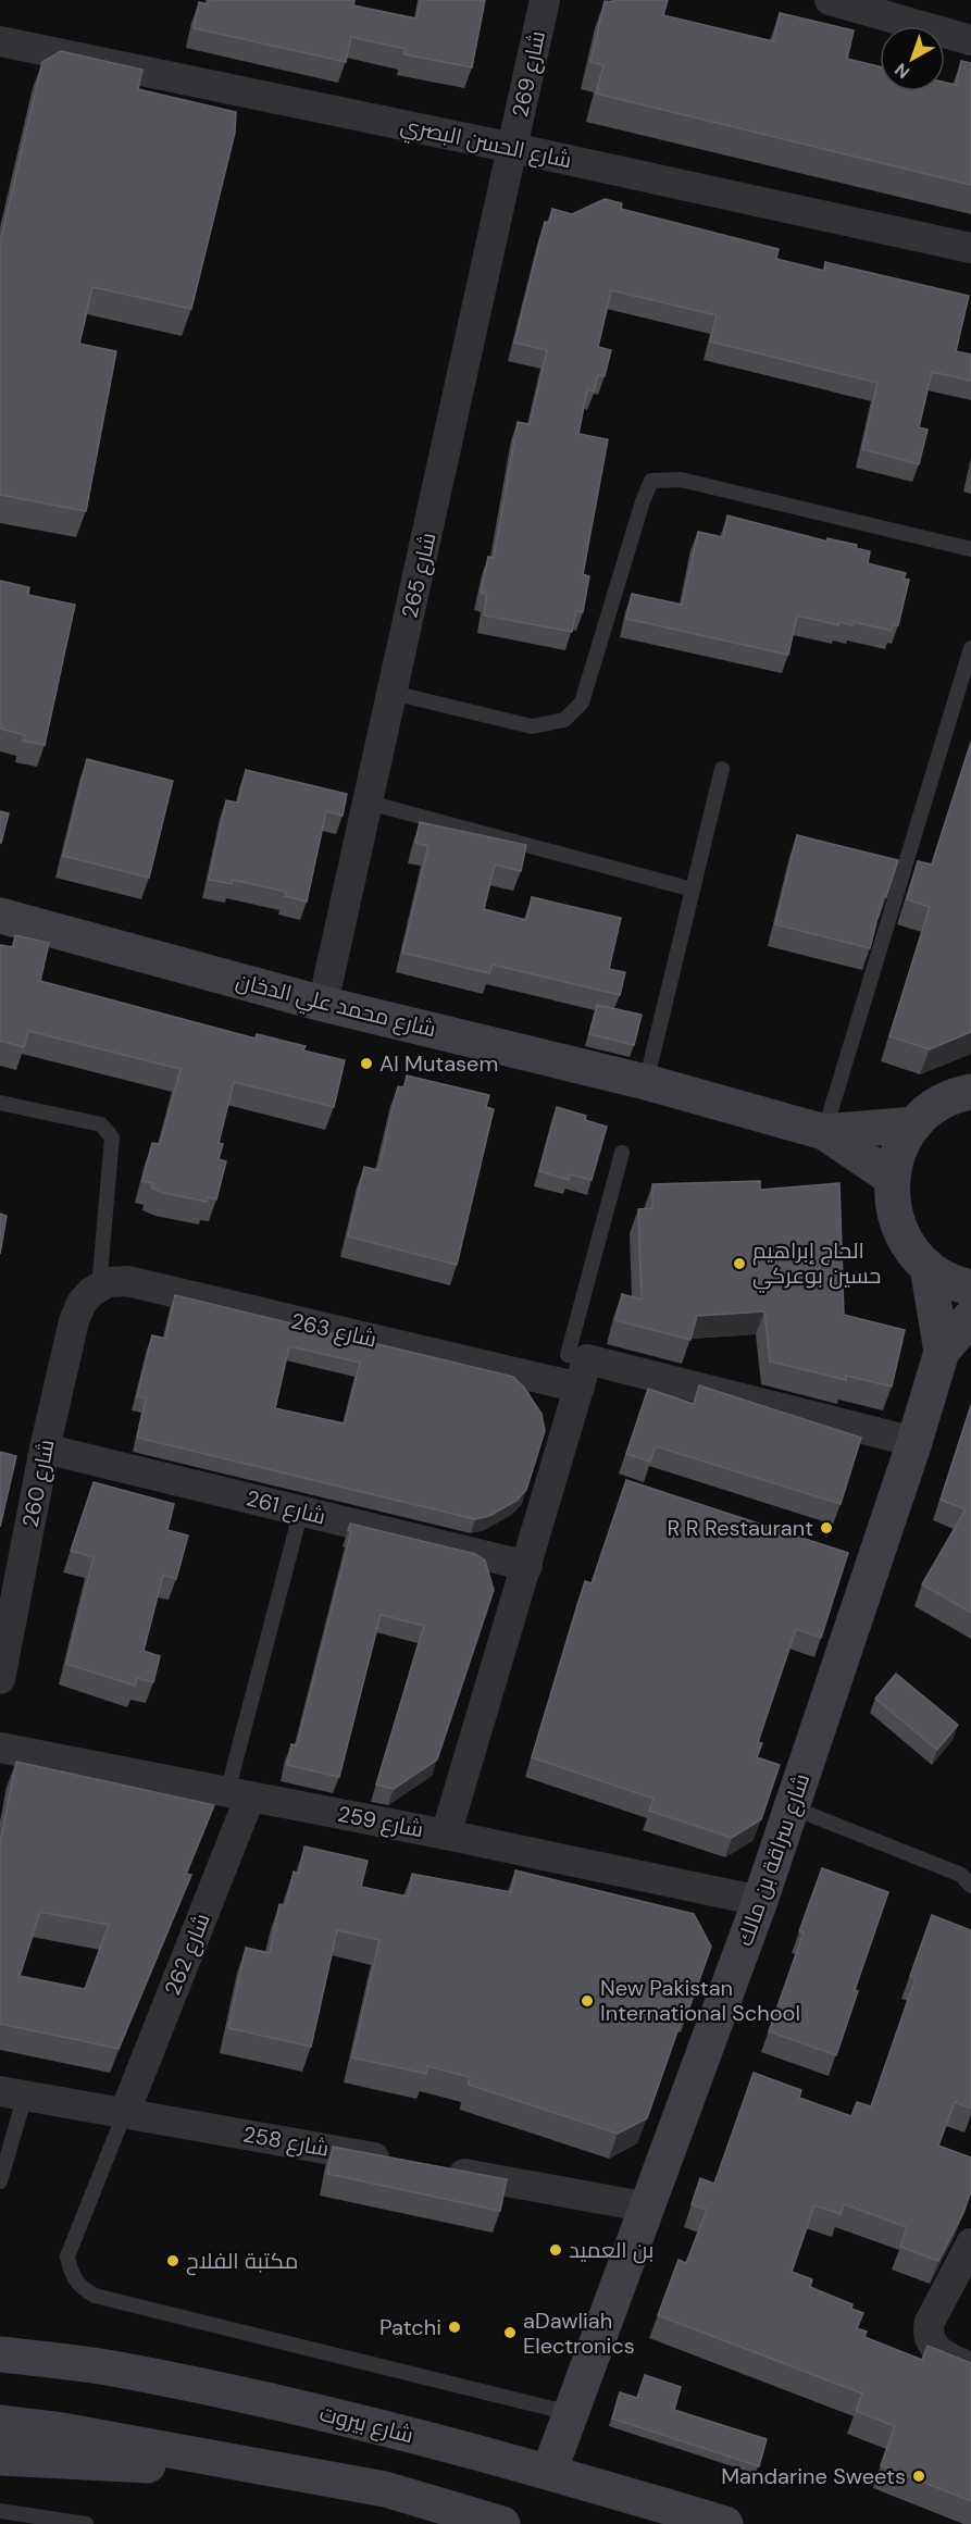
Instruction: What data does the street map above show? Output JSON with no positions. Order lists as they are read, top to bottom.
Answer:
{
  "streets": {
    "street": [
      "شارع 269",
      "شارع الحسن البصري",
      "شارع 265",
      "شارع محمد علي الدخان",
      "شارع 263",
      "شارع 260",
      "شارع 261",
      "شارع 259",
      "شارع سراقة بن مالك",
      "شارع 262",
      "شارع 258",
      "شارع بيروت"
    ]
  },
  "crossings": [
    ["شارع 269", "شارع الحسن البصري"],
    ["شارع 269", "شارع 265"],
    ["شارع الحسن البصري", "شارع 265"],
    ["شارع 265", "شارع محمد علي الدخان"],
    ["شارع 263", "شارع 260"],
    ["شارع 263", "شارع سراقة بن مالك"],
    ["شارع 260", "شارع 261"],
    ["شارع 259", "شارع سراقة بن مالك"],
    ["شارع 259", "شارع 262"],
    ["شارع سراقة بن مالك", "شارع 258"],
    ["شارع سراقة بن مالك", "شارع بيروت"],
    ["شارع 262", "شارع 258"]
  ],
  "places": [
    "Al Mutasem",
    "الحاج إبراهيم حسين بوعركي",
    "R R Restaurant",
    "New Pakistan International School",
    "بن العميد",
    "مكتبة الفلاح",
    "Patchi",
    "aDawliah Electronics",
    "Mandarine Sweets"
  ],
  "north": "bottom left"
}
